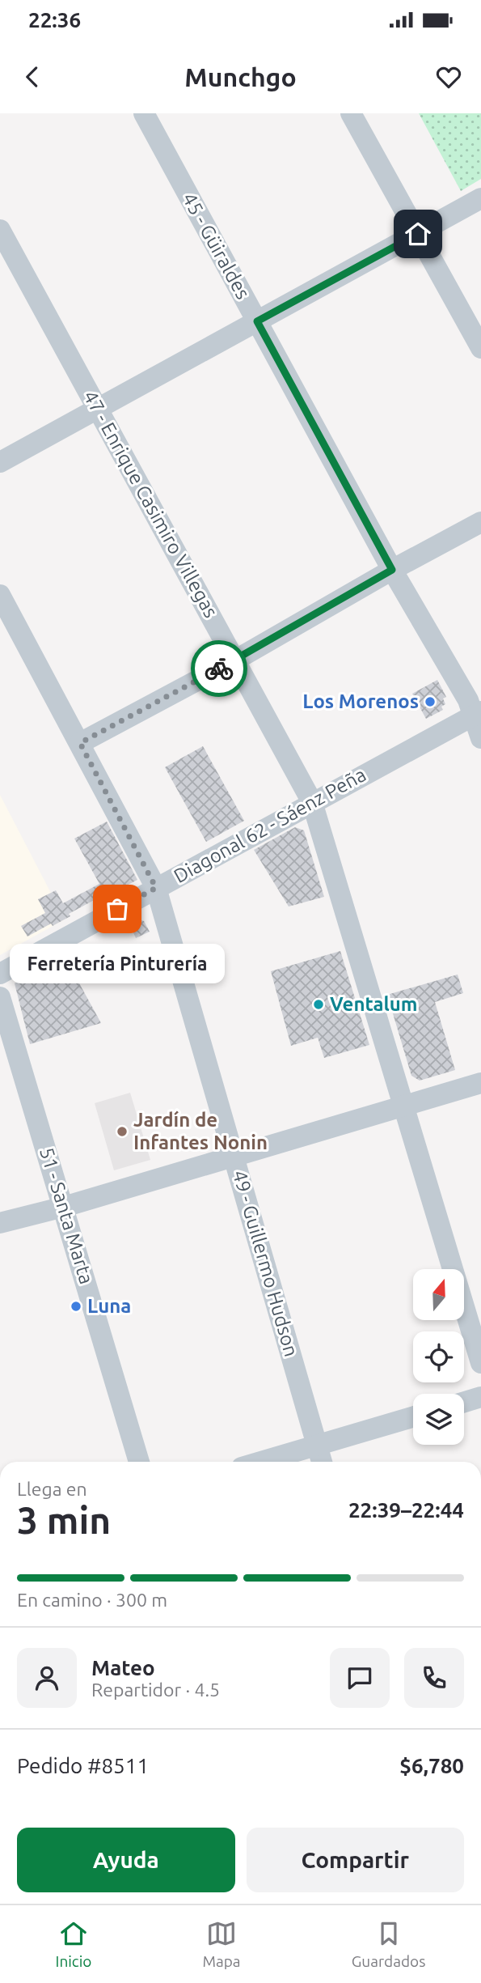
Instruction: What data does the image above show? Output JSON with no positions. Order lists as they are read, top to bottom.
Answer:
{
  "streets": {
    "street": [
      "45 - Güiraldes",
      "47 - Enrique Casimiro Villegas",
      "Diagonal 62 - Sáenz Peña",
      "51 - Santa Marta",
      "49 - Guillermo Hudson"
    ]
  },
  "crossings": [
    ["45 - Güiraldes", "Diagonal 62 - Sáenz Peña"],
    ["47 - Enrique Casimiro Villegas", "Diagonal 62 - Sáenz Peña"],
    ["Diagonal 62 - Sáenz Peña", "49 - Guillermo Hudson"]
  ],
  "places": [
    "Los Morenos",
    "Ferretería Pinturería",
    "Ventalum",
    "Jardín de Infantes Nonin",
    "Luna"
  ],
  "north": "top",
  "page": {
    "status": "22:36",
    "header": "Munchgo",
    "bubble": "Ferretería Pinturería",
    "heading": ["3 min", "Llega en", "22:39–22:44"],
    "panel": [
      "Mateo",
      "Repartidor · 4.5",
      "Pedido #8511",
      "$6,780"
    ],
    "bar": "En camino · 300 m",
    "buttons": ["Ayuda", "Compartir"],
    "tabs": ["Inicio", "Mapa", "Guardados"]
  }
}
